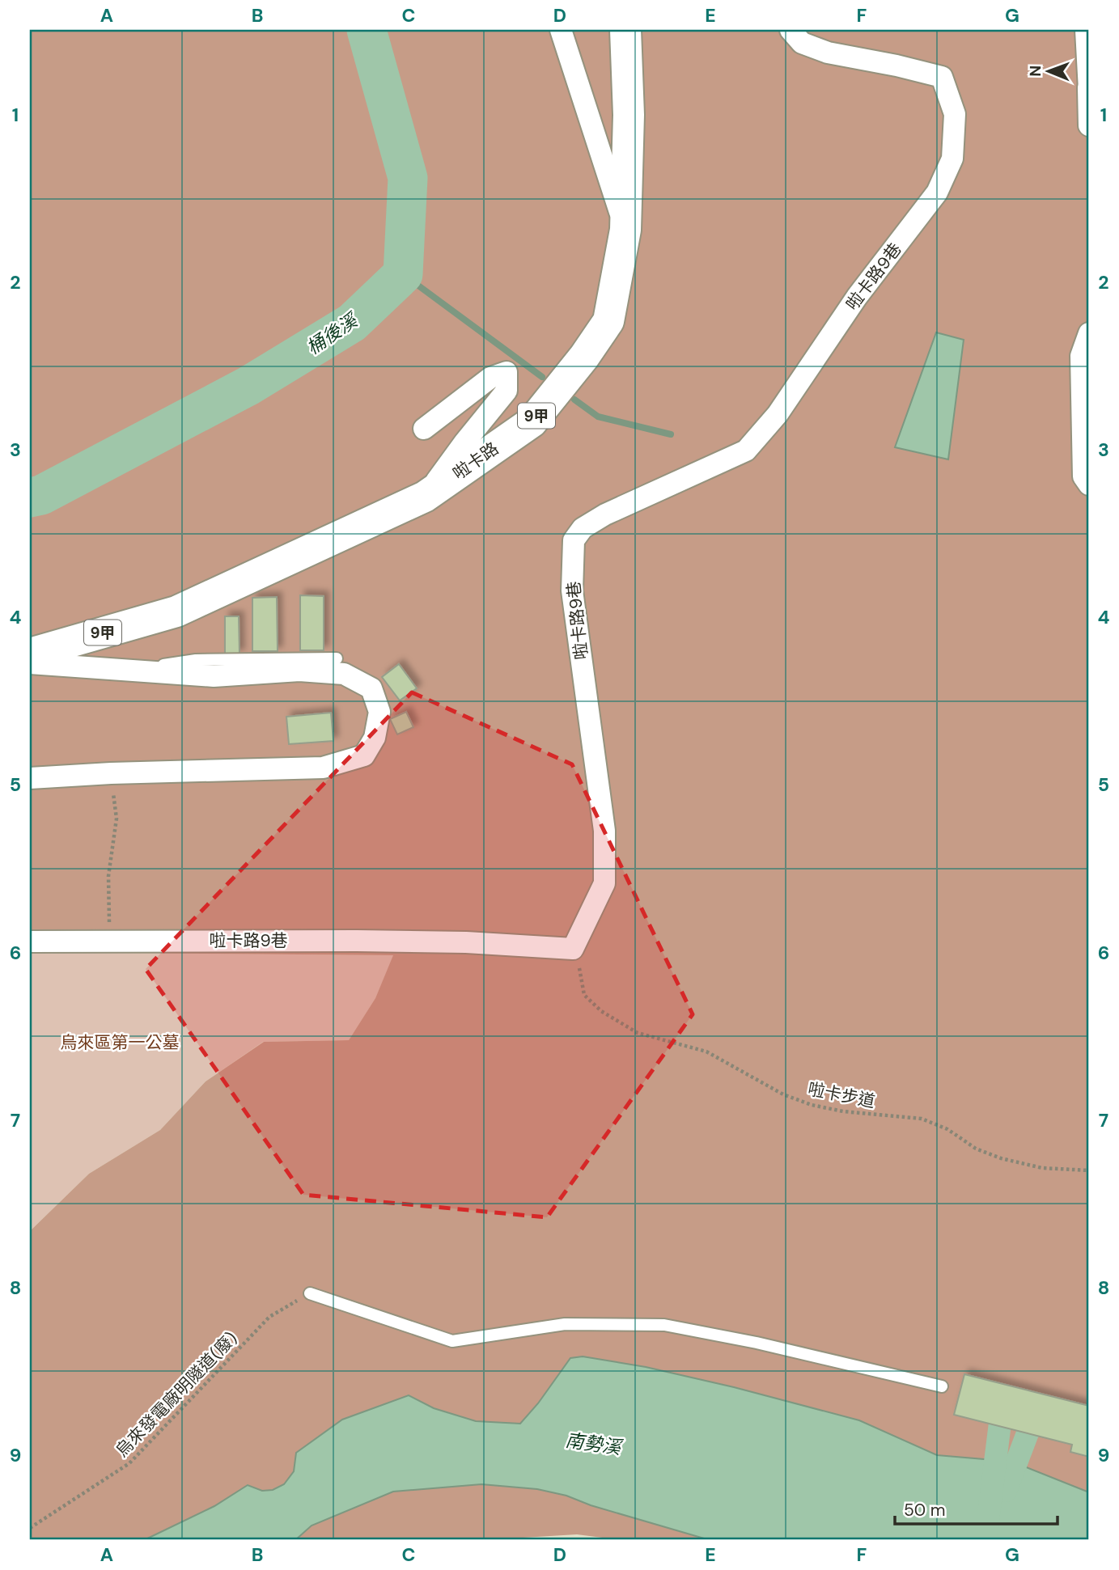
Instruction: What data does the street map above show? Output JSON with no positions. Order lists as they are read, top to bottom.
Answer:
{
  "streets": {
    "main road": ["9甲", "啦卡路"],
    "street": ["啦卡路9巷"],
    "path": ["啦卡步道", "烏來發電廠明隧道(廢)"]
  },
  "crossings": [
    ["啦卡路9巷", "啦卡步道"]
  ],
  "water": ["桶後溪", "南勢溪"],
  "parks": ["烏來區第一公墓"],
  "scale_bar": "50 m",
  "north": "left",
  "grid": {
    "columns": [
      "A",
      "B",
      "C",
      "D",
      "E",
      "F",
      "G"
    ],
    "rows": [
      "1",
      "2",
      "3",
      "4",
      "5",
      "6",
      "7",
      "8",
      "9"
    ]
  }
}
